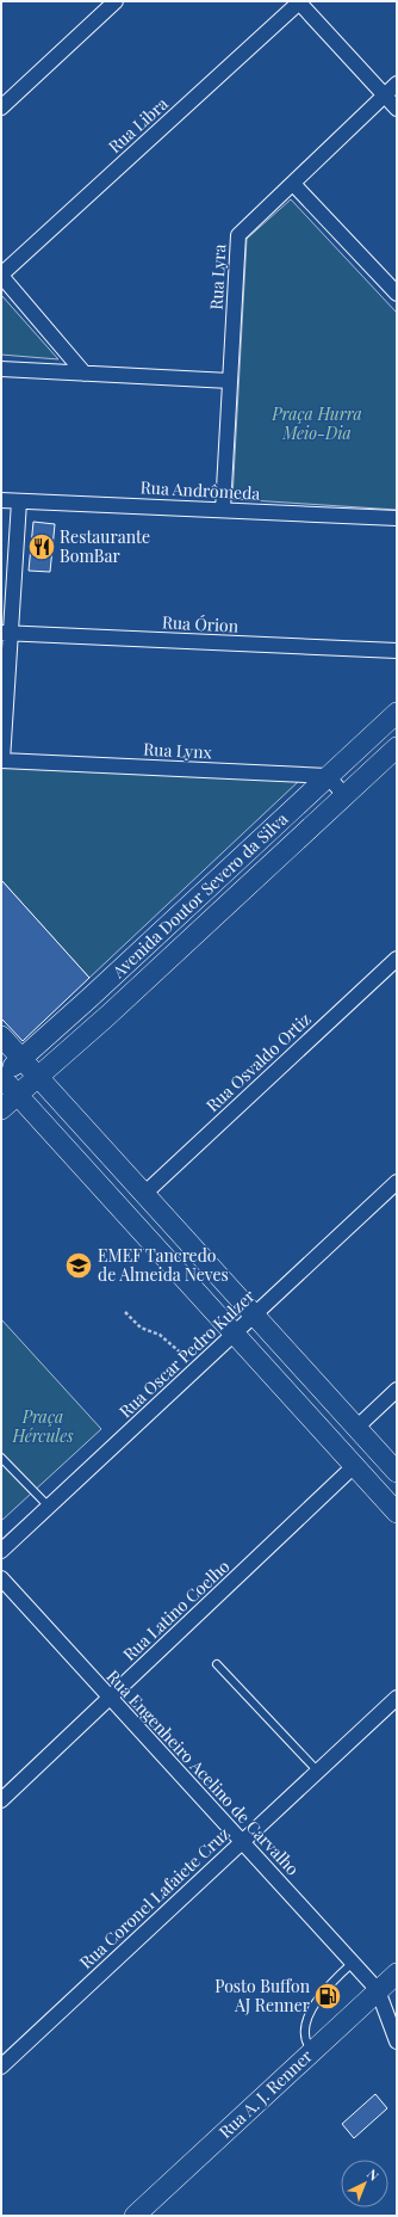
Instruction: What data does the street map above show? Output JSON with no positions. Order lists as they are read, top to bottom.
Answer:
{
  "streets": {
    "street": [
      "Rua Libra",
      "Rua Lyra",
      "Rua Andrômeda",
      "Rua Órion",
      "Rua Lynx",
      "Avenida Doutor Severo da Silva",
      "Rua Osvaldo Ortiz",
      "Rua Oscar Pedro Kulzer",
      "Rua Latino Coelho",
      "Rua Engenheiro Acelino de Carvalho",
      "Rua Coronel Lafaiete Cruz",
      "Rua A. J. Renner"
    ]
  },
  "crossings": [
    ["Rua Lyra", "Rua Andrômeda"],
    ["Rua Lynx", "Avenida Doutor Severo da Silva"],
    ["Rua Latino Coelho", "Rua Engenheiro Acelino de Carvalho"],
    ["Rua Engenheiro Acelino de Carvalho", "Rua Coronel Lafaiete Cruz"],
    ["Rua Engenheiro Acelino de Carvalho", "Rua A. J. Renner"]
  ],
  "parks": ["Praça Hurra Meio-Dia", "Praça Hércules"],
  "places": {
    "restaurant": ["Restaurante BomBar"],
    "school or university": ["EMEF Tancredo de Almeida Neves"],
    "fuel station": ["Posto Buffon AJ Renner"]
  },
  "north": "top right"
}
